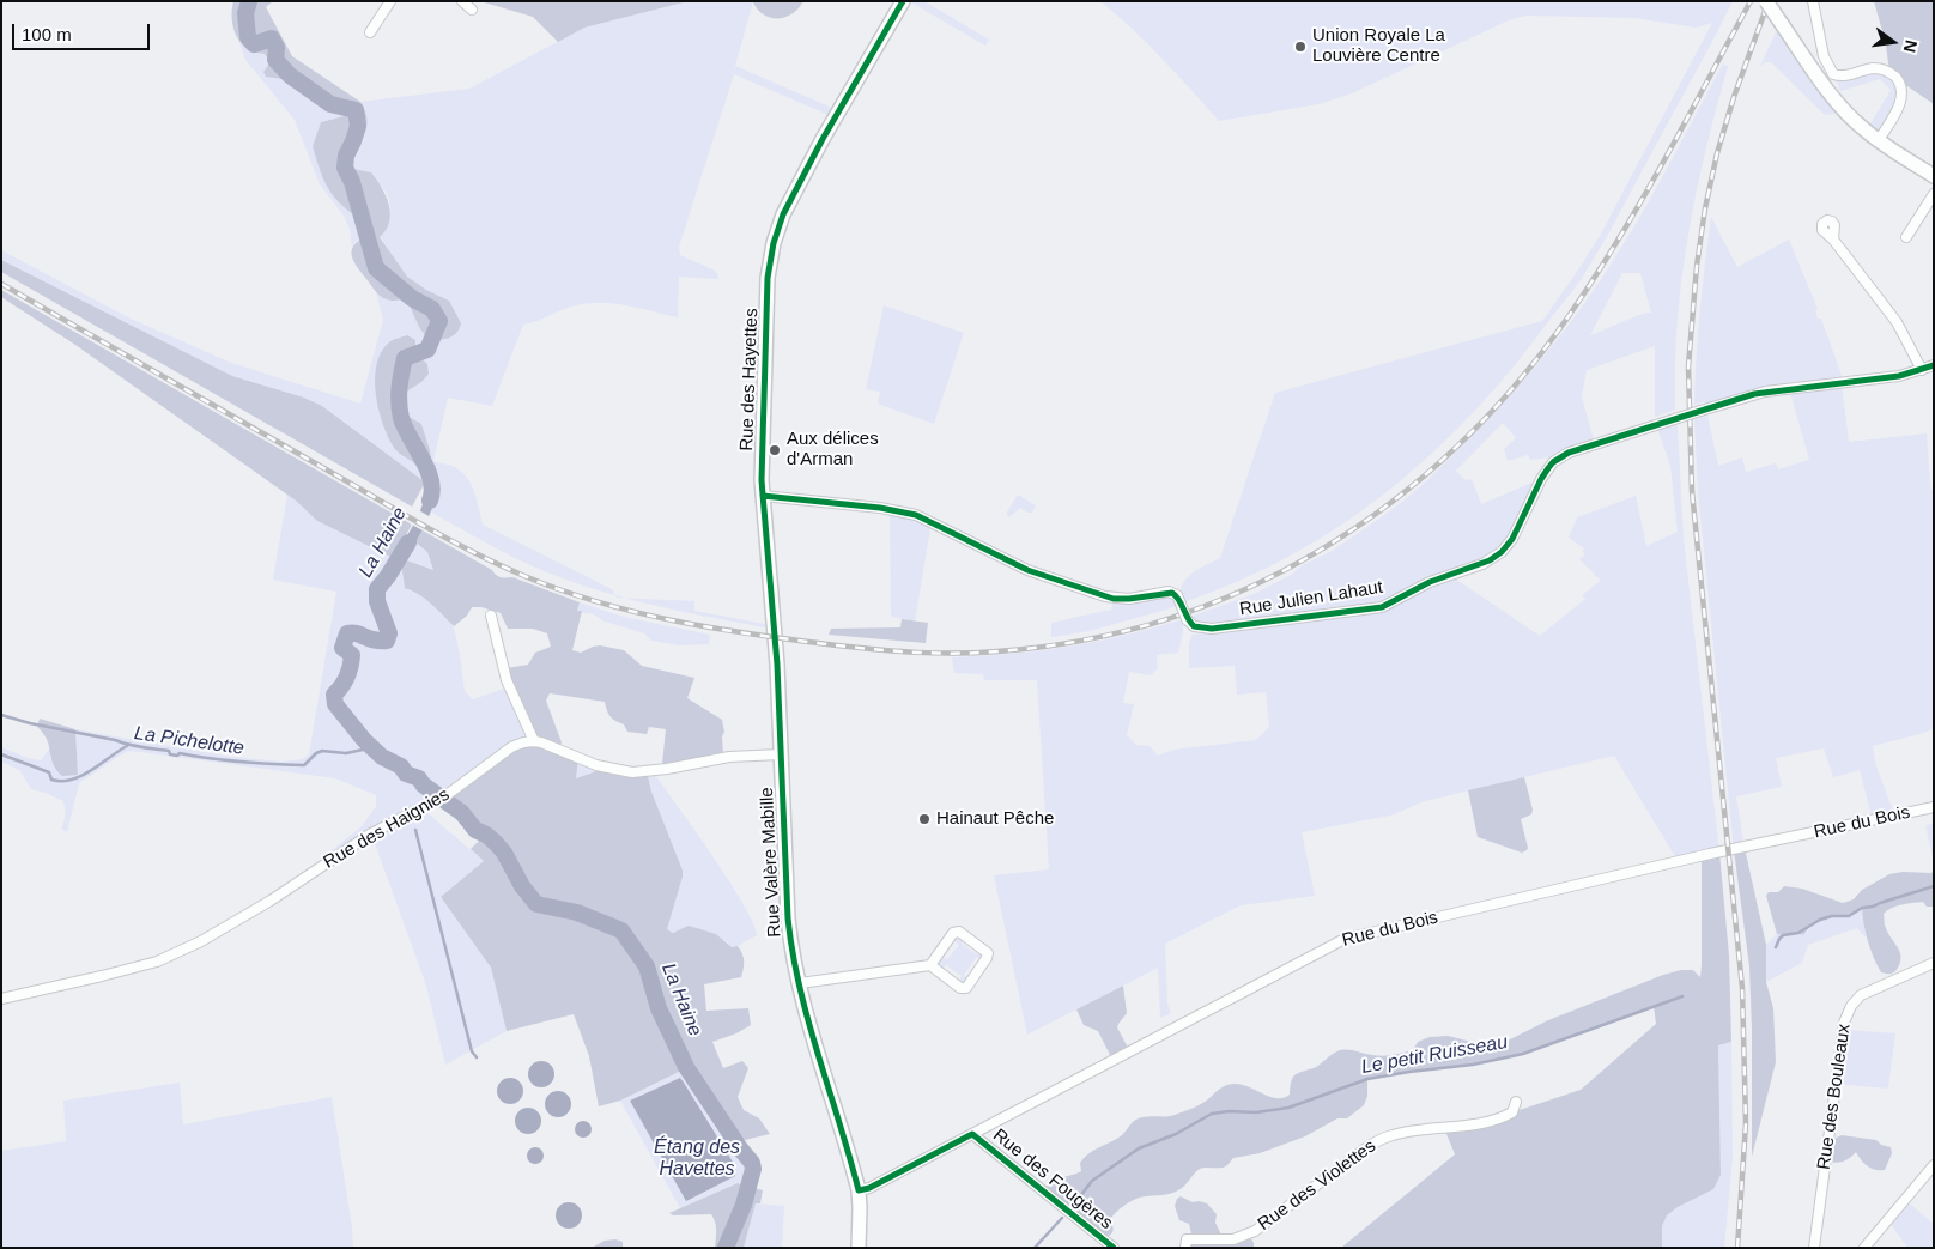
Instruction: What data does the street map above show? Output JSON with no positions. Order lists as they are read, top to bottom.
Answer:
{
  "streets": {
    "street": [
      "Rue des Hayettes",
      "Rue Julien Lahaut",
      "Rue du Bois",
      "Rue des Haignies",
      "Rue Valère Mabille",
      "Rue des Bouleaux",
      "Rue des Fougères",
      "Rue des Violettes"
    ]
  },
  "crossings": [
    ["Rue des Hayettes", "Rue Julien Lahaut"],
    ["Rue des Hayettes", "Rue Valère Mabille"],
    ["Rue du Bois", "Rue Valère Mabille"],
    ["Rue du Bois", "Rue des Fougères"]
  ],
  "water": [
    "La Haine",
    "La Pichelotte",
    "Le petit Ruisseau",
    "Étang des Havettes"
  ],
  "places": ["Union Royale La Louvière Centre", "Aux délices d'Arman", "Hainaut Pêche"],
  "scale_bar": "100 m",
  "north": "right"
}
